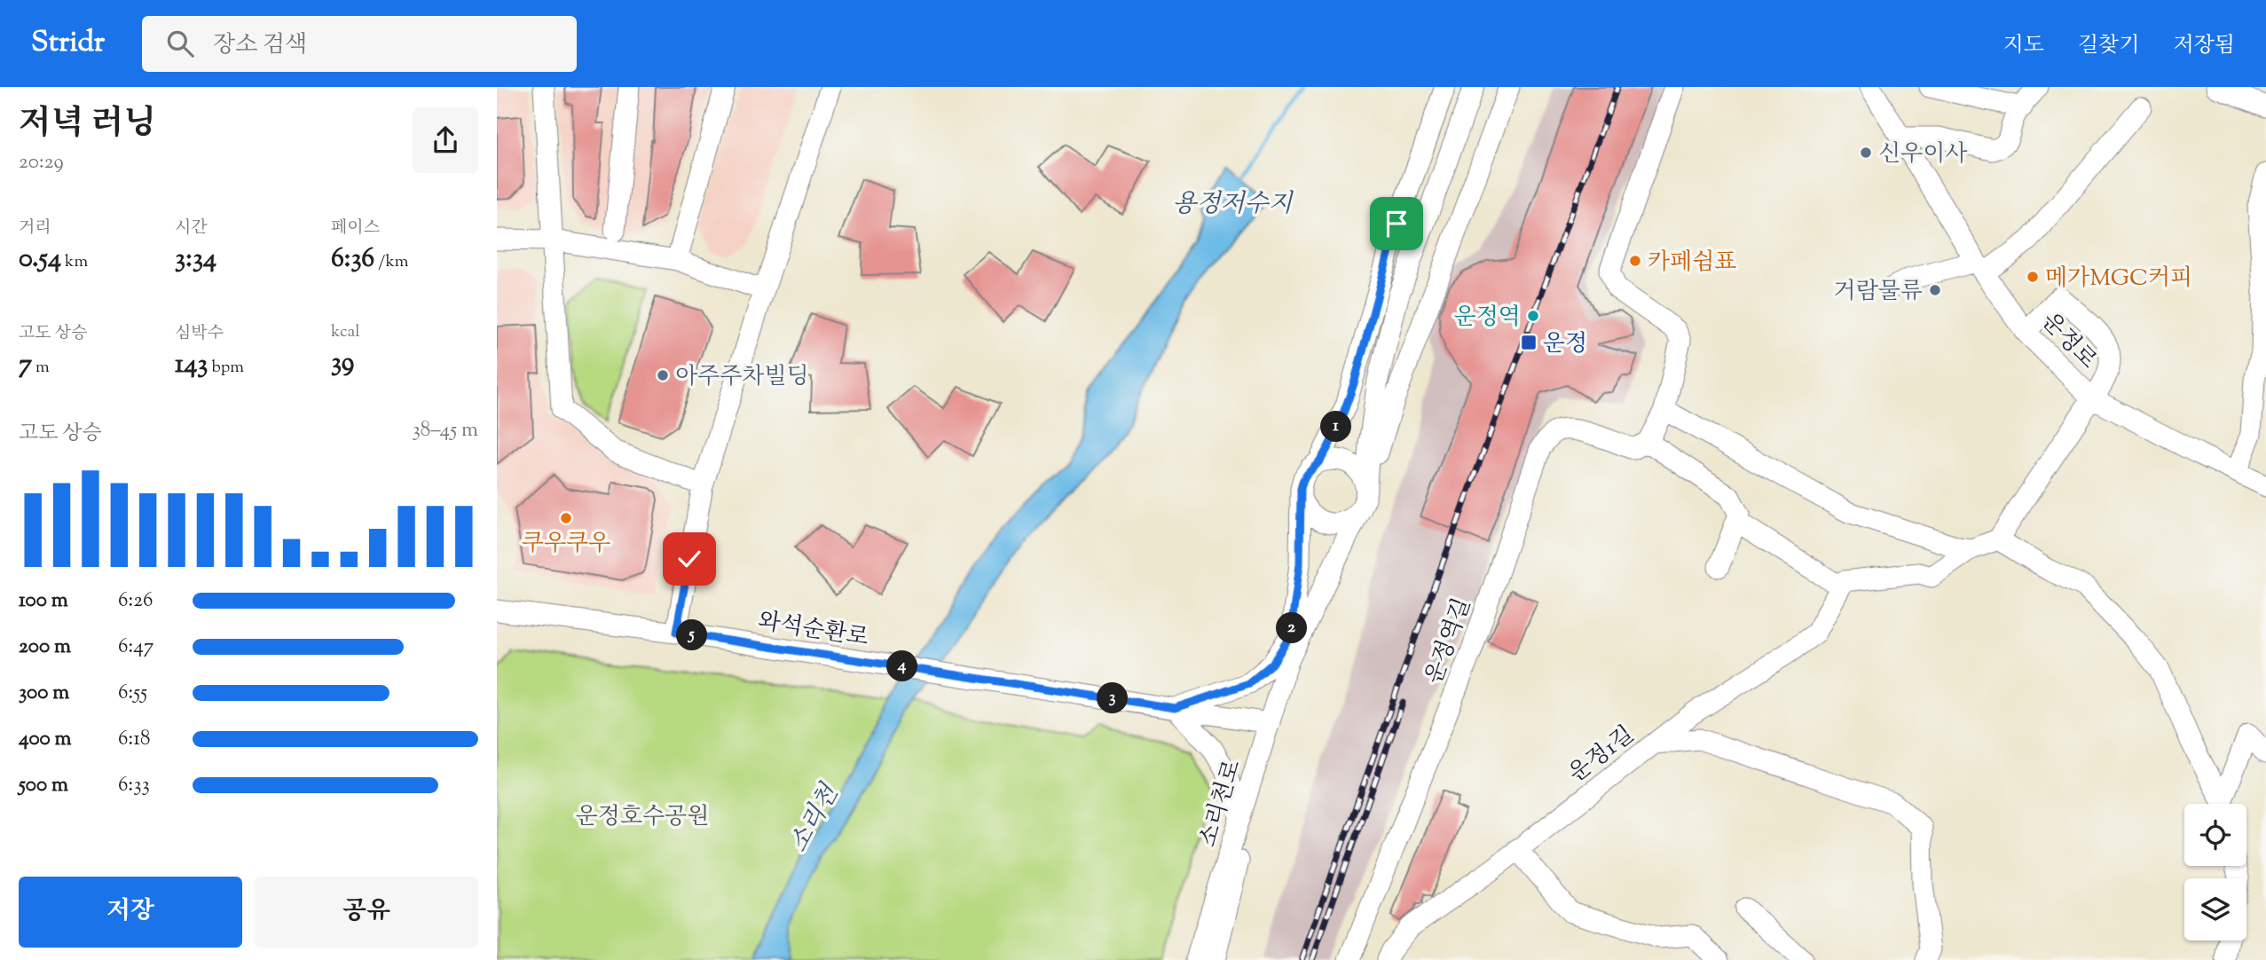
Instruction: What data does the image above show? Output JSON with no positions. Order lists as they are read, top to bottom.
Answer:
{
  "streets": {
    "street": [
      "운정로",
      "와석순환로",
      "운정역길",
      "운정1길",
      "소리천로"
    ]
  },
  "crossings": [
    ["와석순환로", "소리천로"]
  ],
  "water": ["용정저수지", "소리천"],
  "parks": ["운정호수공원"],
  "places": {
    "other": [
      "신우이사",
      "카페쉼표",
      "메가MGC커피",
      "거람물류",
      "운정역",
      "아주주차빌딩",
      "쿠우쿠우"
    ],
    "transit": ["운정"]
  },
  "page": {
    "header": "Stridr",
    "search": "장소 검색",
    "nav": ["지도", "길찾기", "저장됨"],
    "heading": ["저녁 러닝", "20:29"],
    "stats": [
      ["거리", "0.54 km"],
      ["시간", "3:34"],
      ["페이스", "6:36 /km"],
      ["고도 상승", "7 m"],
      ["심박수", "143 bpm"],
      ["kcal", "39"]
    ],
    "chart": ["고도 상승", "38–45 m"],
    "pins": [
      "1",
      "2",
      "5",
      "4",
      "3"
    ],
    "list": [
      {
        "name": "100 m",
        "note": "6:26"
      },
      {
        "name": "200 m",
        "note": "6:47"
      },
      {
        "name": "300 m",
        "note": "6:55"
      },
      {
        "name": "400 m",
        "note": "6:18"
      },
      {
        "name": "500 m",
        "note": "6:33"
      }
    ],
    "buttons": ["저장", "공유"]
  }
}
